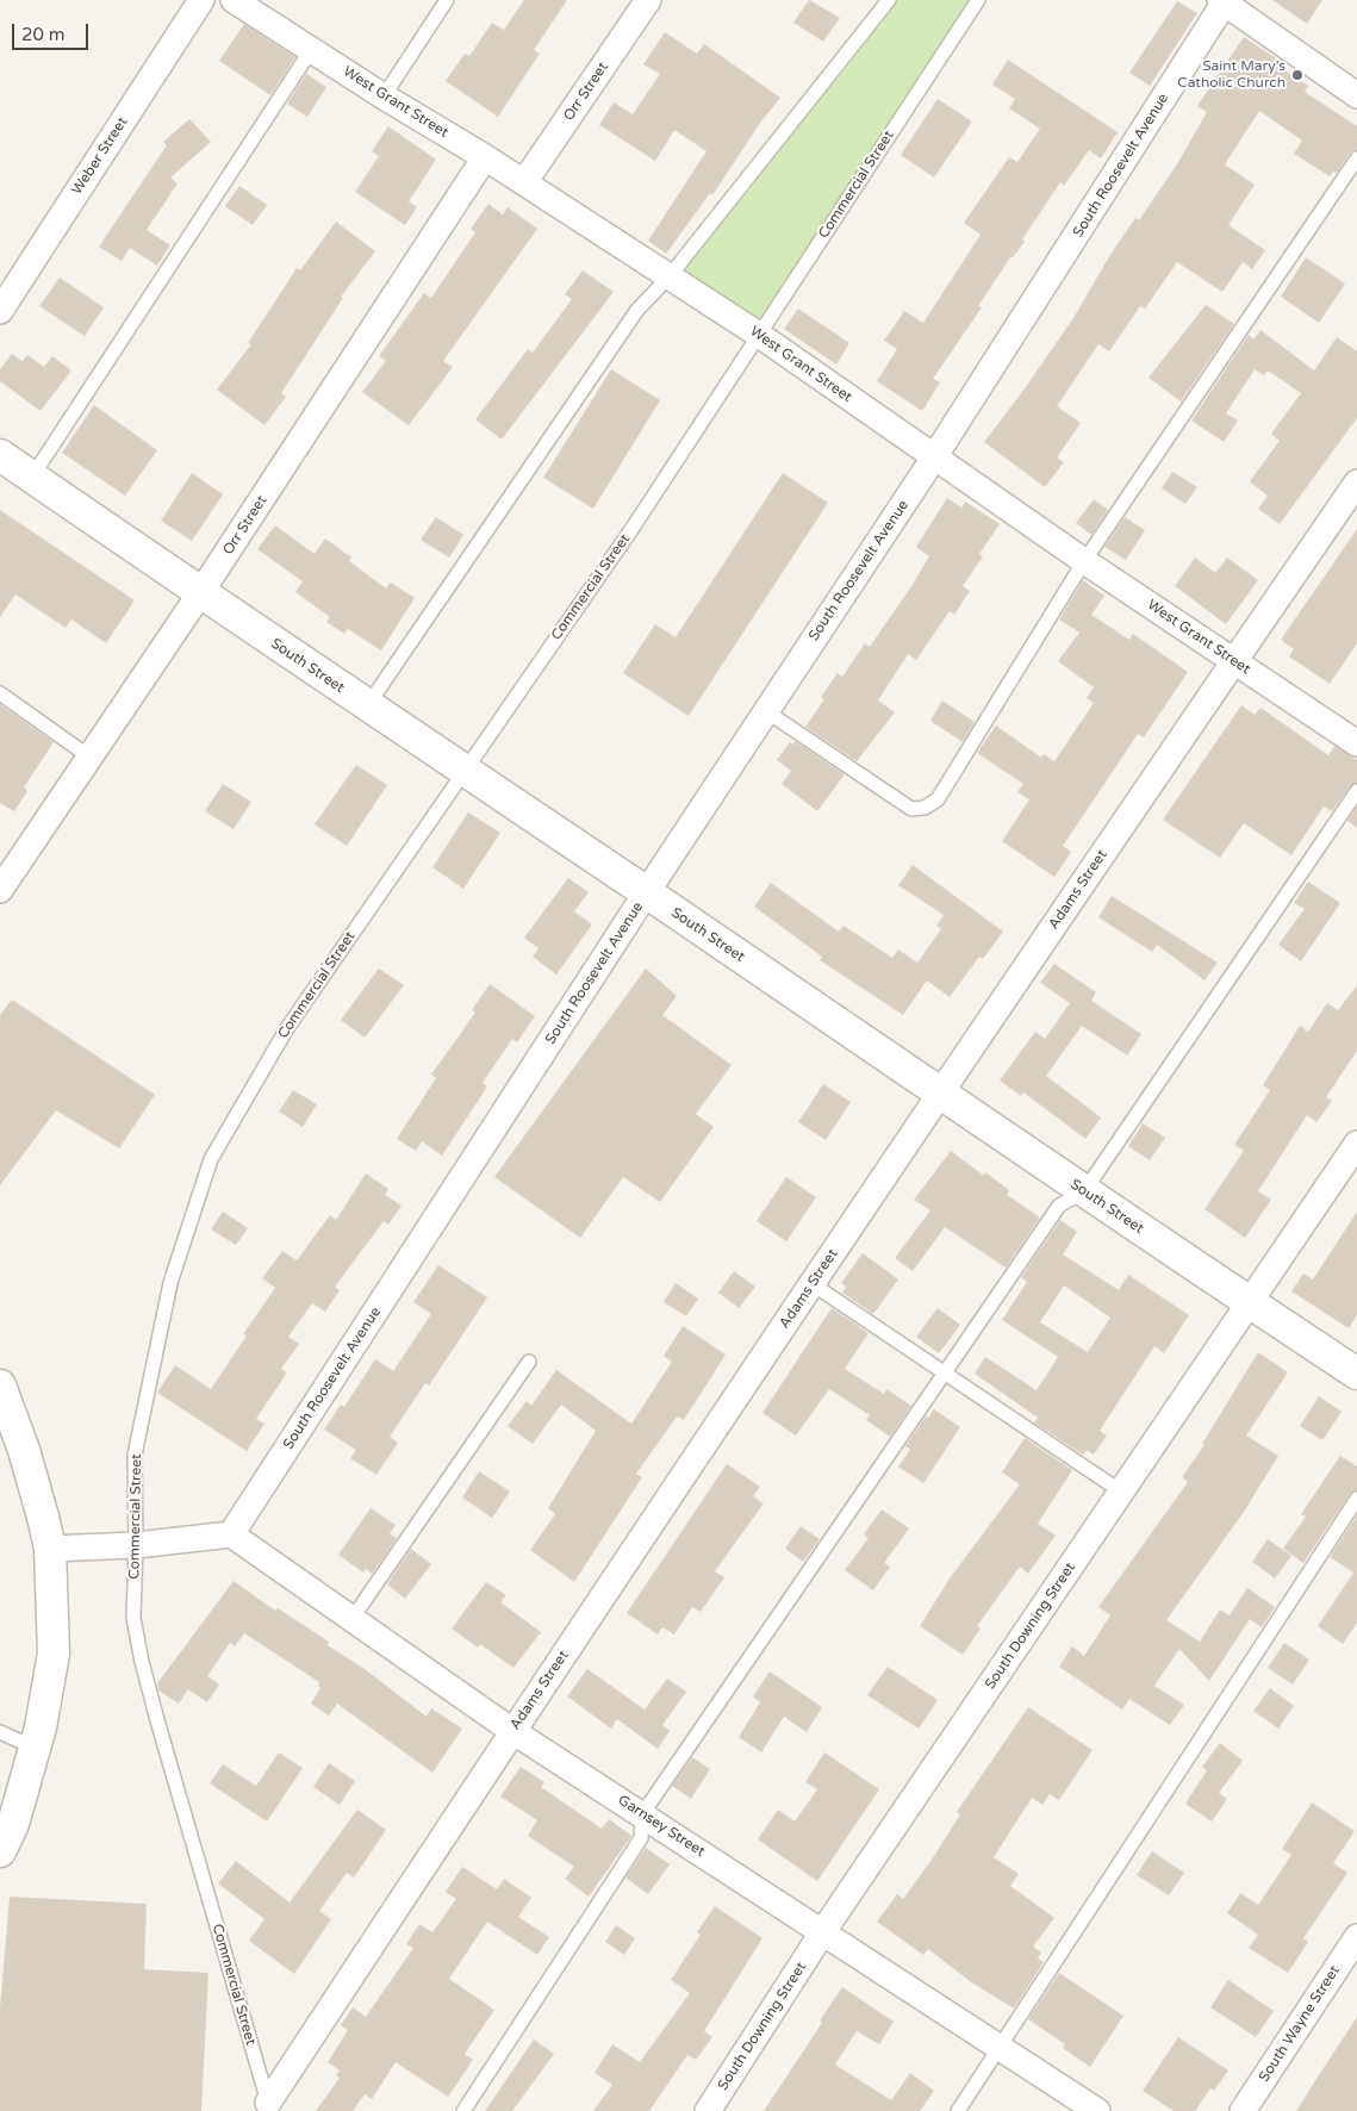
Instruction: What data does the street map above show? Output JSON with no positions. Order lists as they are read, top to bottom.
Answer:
{
  "streets": {
    "street": [
      "Orr Street",
      "West Grant Street",
      "Weber Street",
      "South Roosevelt Avenue",
      "South Street",
      "Adams Street",
      "South Downing Street",
      "Garnsey Street",
      "South Wayne Street"
    ],
    "lane": ["Commercial Street"]
  },
  "crossings": [
    ["Orr Street", "West Grant Street"],
    ["Orr Street", "South Street"],
    ["West Grant Street", "South Roosevelt Avenue"],
    ["West Grant Street", "Commercial Street"],
    ["West Grant Street", "Adams Street"],
    ["South Roosevelt Avenue", "South Street"],
    ["South Roosevelt Avenue", "Garnsey Street"],
    ["Commercial Street", "South Street"],
    ["Commercial Street", "Adams Street"],
    ["South Street", "Adams Street"],
    ["South Street", "South Downing Street"],
    ["Adams Street", "Garnsey Street"],
    ["South Downing Street", "Garnsey Street"]
  ],
  "places": ["Saint Mary’s Catholic Church"],
  "scale_bar": "20 m"
}
